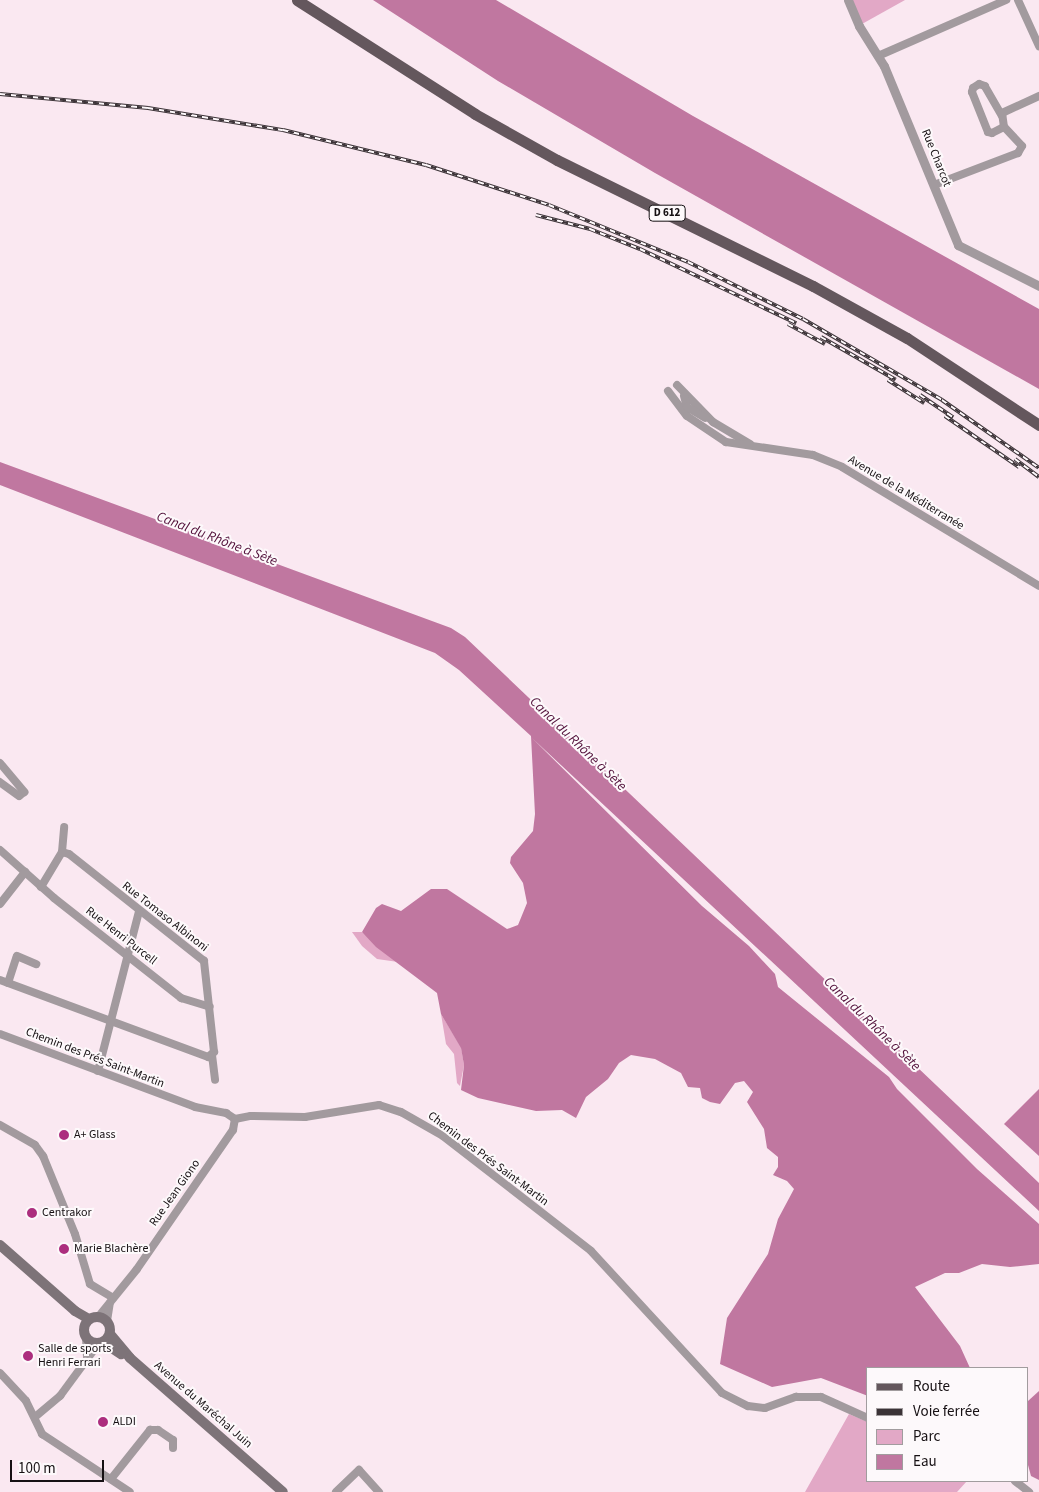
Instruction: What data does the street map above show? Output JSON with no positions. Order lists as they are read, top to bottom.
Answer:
{
  "streets": {
    "main road": ["D 612", "Avenue du Maréchal Juin"],
    "street": [
      "Rue Charcot",
      "Avenue de la Méditerranée",
      "Rue Tomaso Albinoni",
      "Rue Henri Purcell",
      "Chemin des Prés Saint-Martin",
      "Rue Jean Giono"
    ]
  },
  "crossings": [
    ["Rue Tomaso Albinoni", "Rue Henri Purcell"],
    ["Chemin des Prés Saint-Martin", "Rue Jean Giono"]
  ],
  "water": ["Canal du Rhône à Sète"],
  "places": [
    "A+ Glass",
    "Centrakor",
    "Marie Blachère",
    "Salle de sports Henri Ferrari",
    "ALDI"
  ],
  "legend": [
    "Route",
    "Voie ferrée",
    "Parc",
    "Eau"
  ],
  "scale_bar": "100 m"
}
